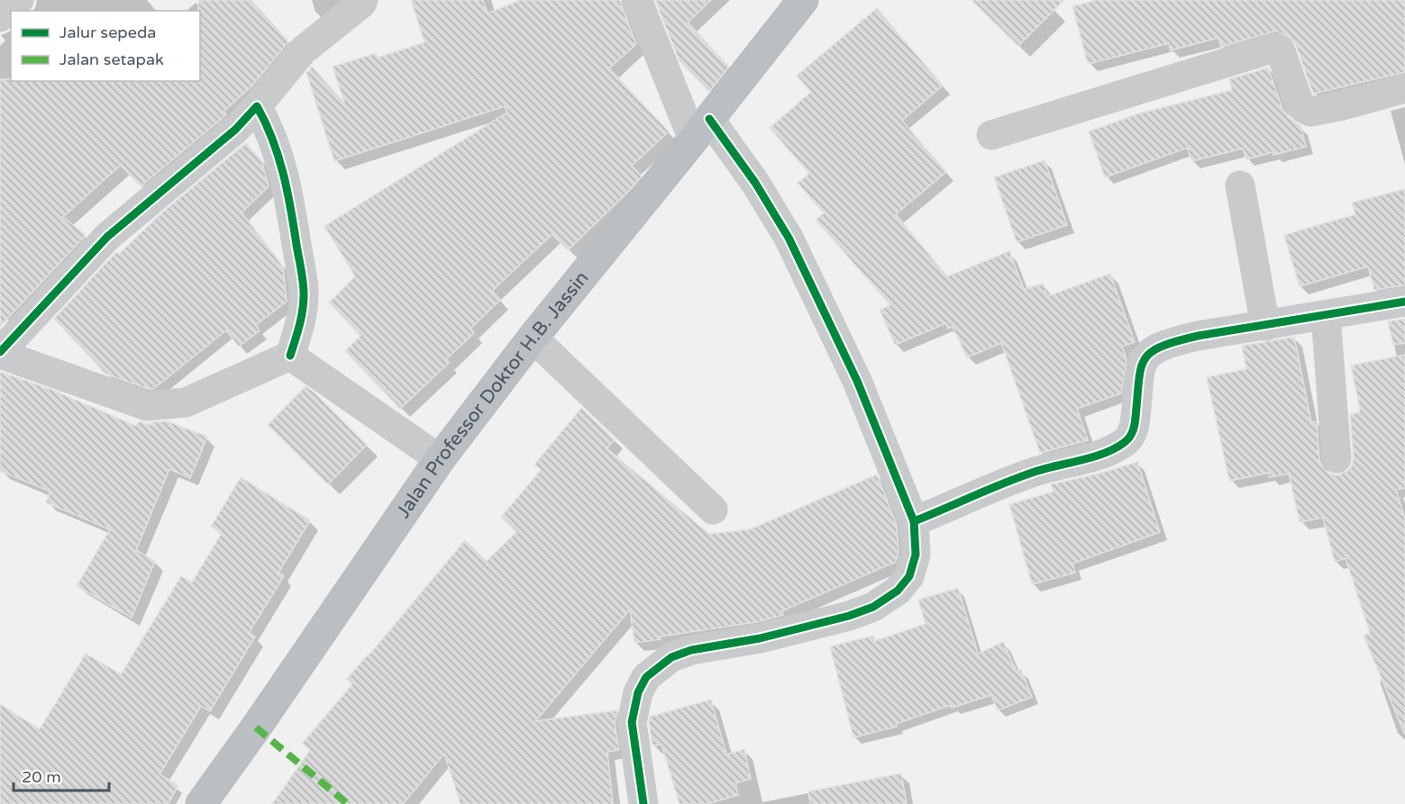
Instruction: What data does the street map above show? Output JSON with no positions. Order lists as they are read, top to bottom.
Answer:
{
  "streets": {
    "highway": ["Jalan Professor Doktor H.B. Jassin"]
  },
  "legend": ["Jalur sepeda", "Jalan setapak"],
  "scale_bar": "20 m"
}
